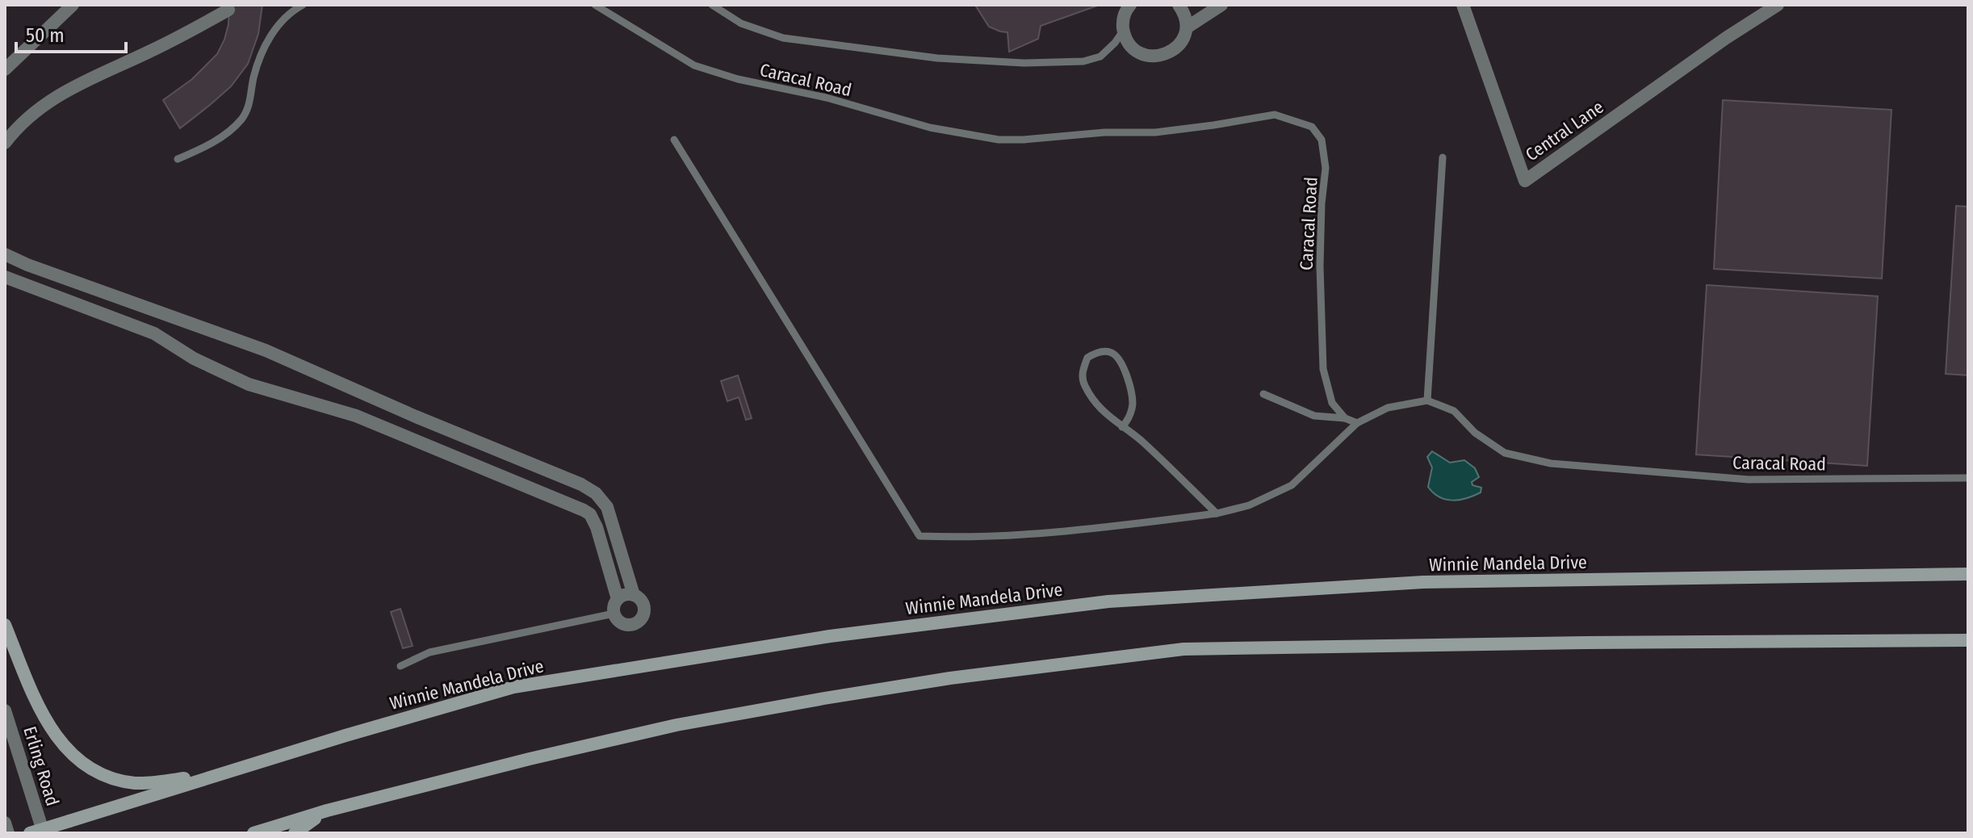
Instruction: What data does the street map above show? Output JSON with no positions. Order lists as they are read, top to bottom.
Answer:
{
  "streets": {
    "main road": ["Winnie Mandela Drive"],
    "street": ["Central Lane", "Erling Road"],
    "lane": ["Caracal Road"]
  },
  "scale_bar": "50 m"
}
